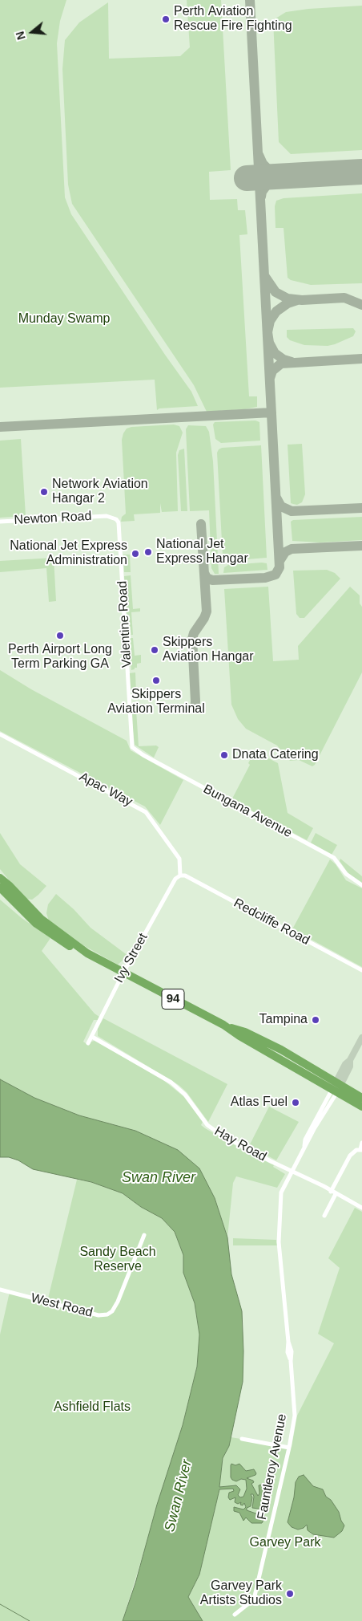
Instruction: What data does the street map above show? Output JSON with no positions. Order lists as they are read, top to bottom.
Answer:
{
  "streets": {
    "highway": ["94"],
    "main road": ["Fauntleroy Avenue"],
    "street": [
      "Newton Road",
      "Valentine Road",
      "Apac Way",
      "Bungana Avenue",
      "Redcliffe Road",
      "Ivy Street",
      "Hay Road",
      "West Road"
    ]
  },
  "crossings": [
    ["Newton Road", "Valentine Road"],
    ["Valentine Road", "Bungana Avenue"],
    ["Apac Way", "Redcliffe Road"],
    ["Apac Way", "Ivy Street"],
    ["Redcliffe Road", "Ivy Street"],
    ["Ivy Street", "94"],
    ["Ivy Street", "Hay Road"],
    ["94", "Fauntleroy Avenue"],
    ["Hay Road", "Fauntleroy Avenue"]
  ],
  "water": ["Swan River"],
  "parks": [
    "Munday Swamp",
    "Sandy Beach Reserve",
    "Ashfield Flats",
    "Garvey Park"
  ],
  "places": [
    "Perth Aviation Rescue Fire Fighting",
    "Network Aviation Hangar 2",
    "National Jet Express Hangar",
    "National Jet Express Administration",
    "Perth Airport Long Term Parking GA",
    "Skippers Aviation Hangar",
    "Skippers Aviation Terminal",
    "Dnata Catering",
    "Tampina",
    "Atlas Fuel",
    "Garvey Park Artists Studios"
  ],
  "north": "left"
}
